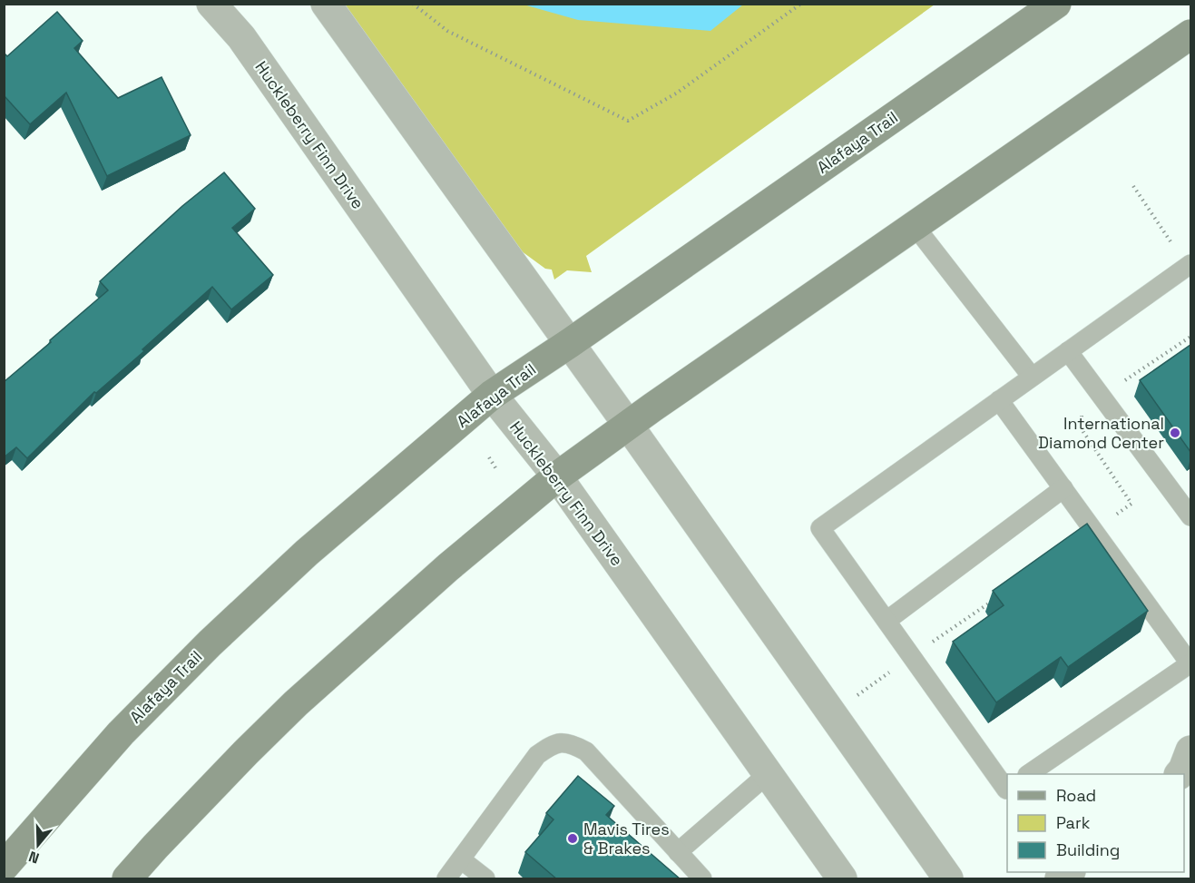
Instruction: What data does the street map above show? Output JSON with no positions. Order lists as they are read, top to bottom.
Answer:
{
  "streets": {
    "main road": ["Alafaya Trail"],
    "street": ["Huckleberry Finn Drive"]
  },
  "crossings": [
    ["Huckleberry Finn Drive", "Alafaya Trail"]
  ],
  "places": ["International Diamond Center", "Mavis Tires & Brakes"],
  "legend": ["Road", "Park", "Building"],
  "north": "bottom"
}
